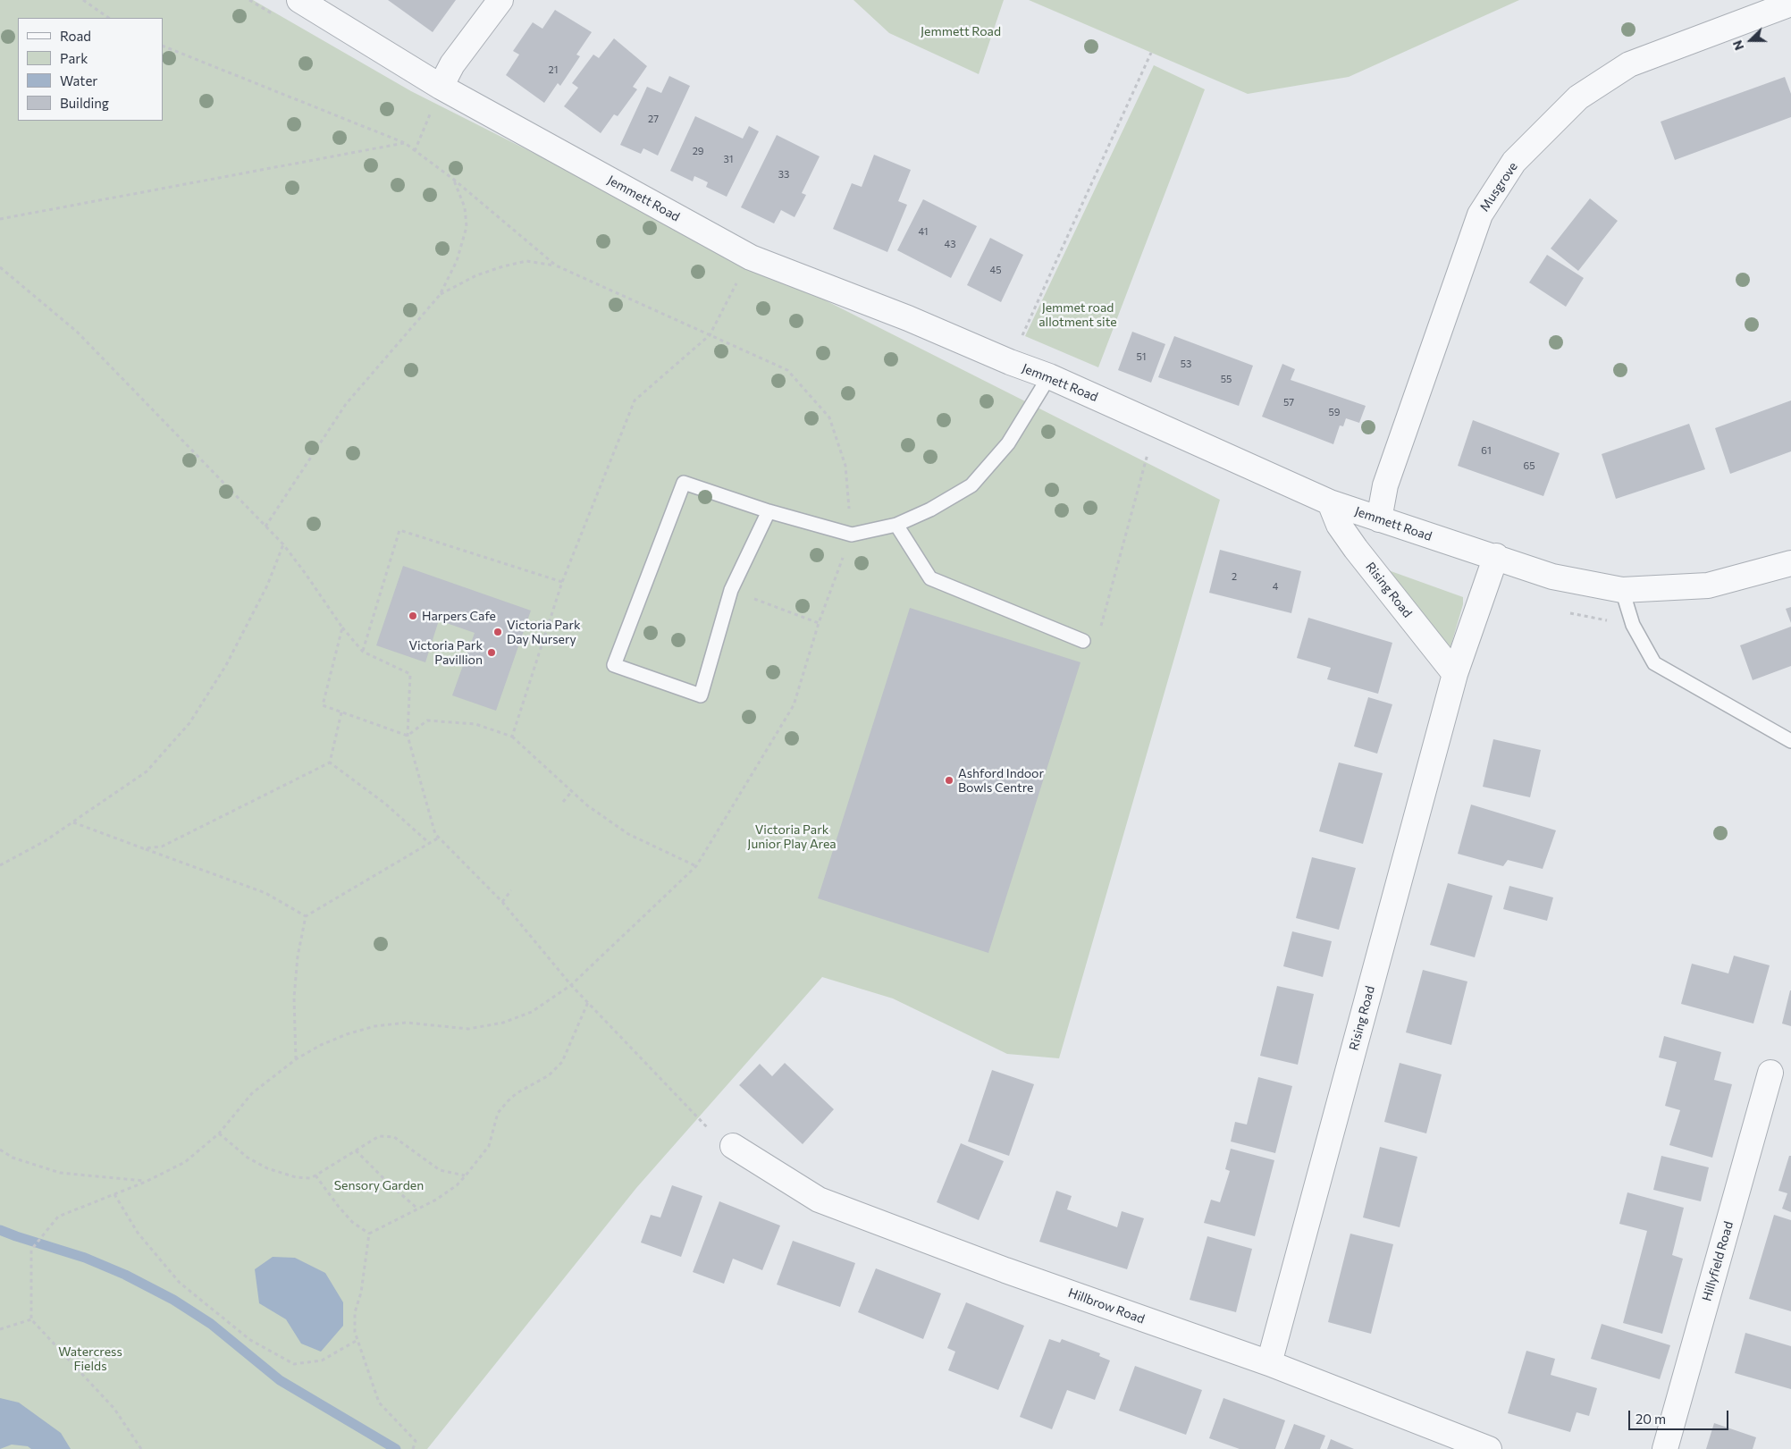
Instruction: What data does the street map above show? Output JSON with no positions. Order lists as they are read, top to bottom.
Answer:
{
  "streets": {
    "street": [
      "Musgrove",
      "Jemmett Road",
      "Rising Road",
      "Hillyfield Road",
      "Hillbrow Road"
    ]
  },
  "crossings": [
    ["Musgrove", "Jemmett Road"],
    ["Jemmett Road", "Rising Road"],
    ["Rising Road", "Hillbrow Road"]
  ],
  "parks": [
    "Jemmett Road",
    "Jemmet road allotment site",
    "Victoria Park Junior Play Area",
    "Sensory Garden",
    "Watercress Fields"
  ],
  "places": [
    "Harpers Cafe",
    "Victoria Park Day Nursery",
    "Victoria Park Pavillion",
    "Ashford Indoor Bowls Centre"
  ],
  "house_numbers": [
    "21",
    "27",
    "29",
    "31",
    "33",
    "41",
    "43",
    "45",
    "51",
    "53",
    "55",
    "57",
    "59",
    "61",
    "65",
    "2",
    "4"
  ],
  "legend": [
    "Road",
    "Park",
    "Water",
    "Building"
  ],
  "scale_bar": "20 m",
  "north": "left"
}
